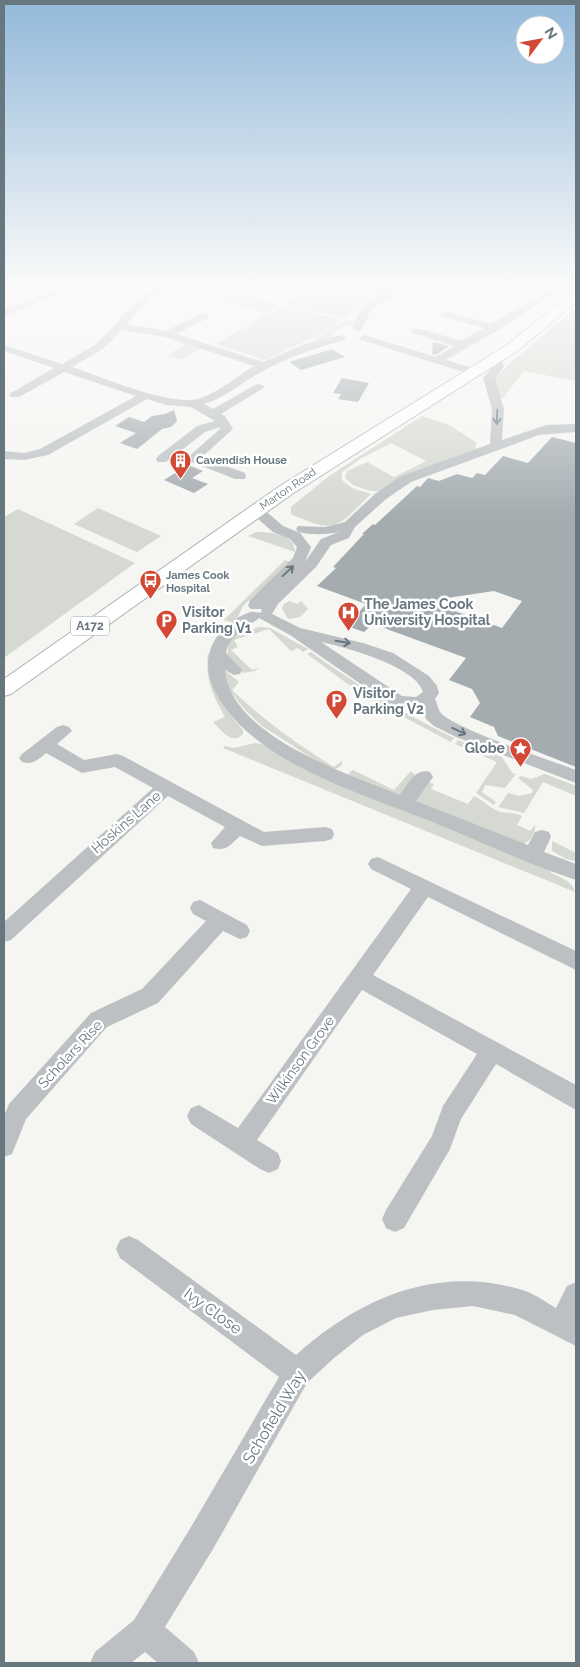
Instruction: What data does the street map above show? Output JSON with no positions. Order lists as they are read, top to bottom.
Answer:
{
  "streets": {
    "main road": ["Marton Road", "A172"],
    "street": [
      "Hoskins Lane",
      "Scholars Rise",
      "Wilkinson Grove",
      "Ivy Close",
      "Schofield Way"
    ]
  },
  "crossings": [
    ["Ivy Close", "Schofield Way"]
  ],
  "places": {
    "building": ["Cavendish House"],
    "bus stop": ["James Cook Hospital"],
    "hospital": ["The James Cook University Hospital"],
    "parking": ["Visitor Parking V1", "Visitor Parking V2"],
    "place": ["Globe"]
  },
  "north": "top right"
}
